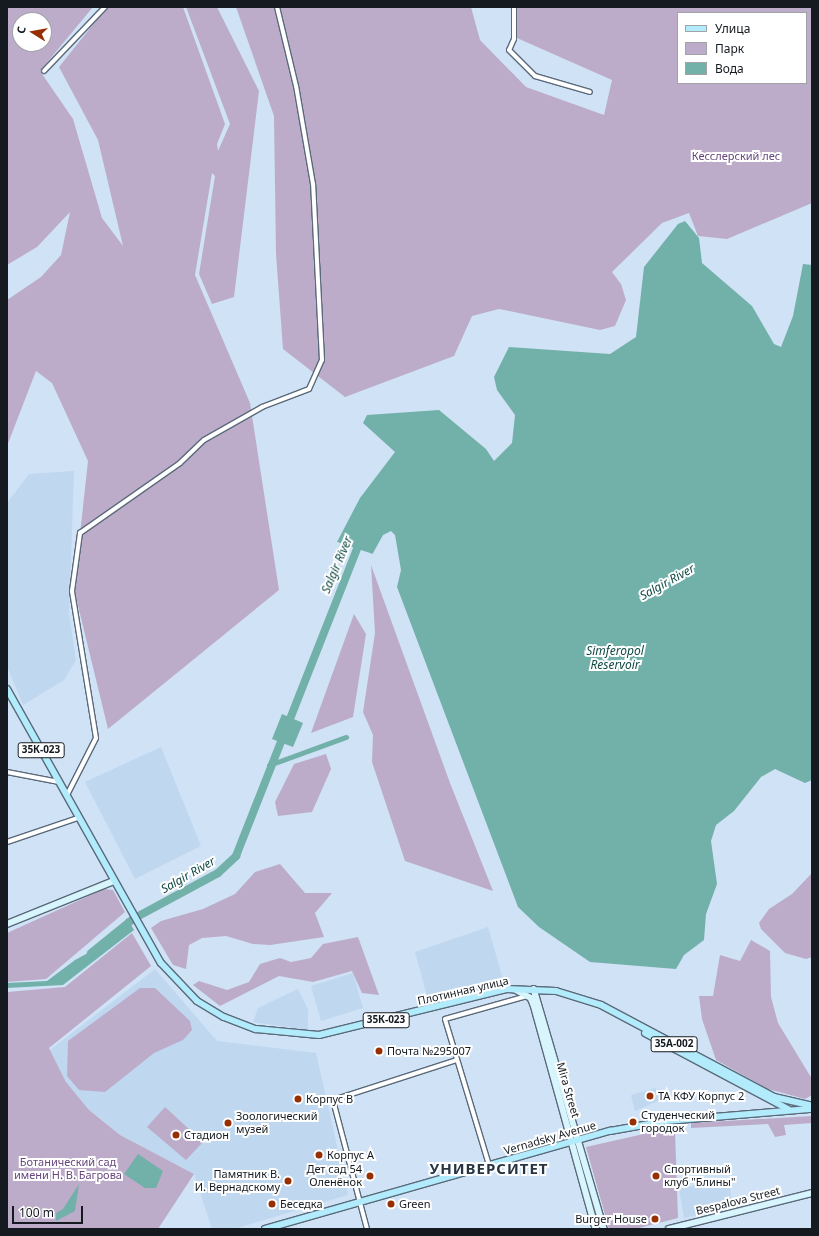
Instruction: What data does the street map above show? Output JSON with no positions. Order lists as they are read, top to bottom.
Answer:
{
  "streets": {
    "main road": [
      "35К-023",
      "Плотинная улица",
      "35А-002",
      "Mira Street",
      "Vernadsky Avenue",
      "Bespalova Street"
    ]
  },
  "crossings": [
    ["35К-023", "Плотинная улица"],
    ["35К-023", "35А-002"],
    ["35К-023", "Mira Street"],
    ["35К-023", "Vernadsky Avenue"],
    ["Плотинная улица", "35А-002"],
    ["Плотинная улица", "Mira Street"],
    ["35А-002", "Mira Street"],
    ["35А-002", "Vernadsky Avenue"],
    ["Mira Street", "Vernadsky Avenue"]
  ],
  "districts": ["УНИВЕРСИТЕТ"],
  "water": ["Salgir River", "Simferopol Reservoir"],
  "parks": ["Кесслерский лес", "Ботанический сад имени Н. В. Багрова"],
  "places": [
    "Почта №295007",
    "ТА КФУ Корпус 2",
    "Корпус В",
    "Студенческий городок",
    "Зоологический музей",
    "Стадион",
    "Корпус А",
    "Дет сад 54 Оленёнок",
    "Спортивный клуб \"Блины\"",
    "Памятник В. И. Вернадскому",
    "Беседка",
    "Green",
    "Burger House"
  ],
  "legend": ["Улица", "Парк", "Вода"],
  "scale_bar": "100 m",
  "north": "left"
}
